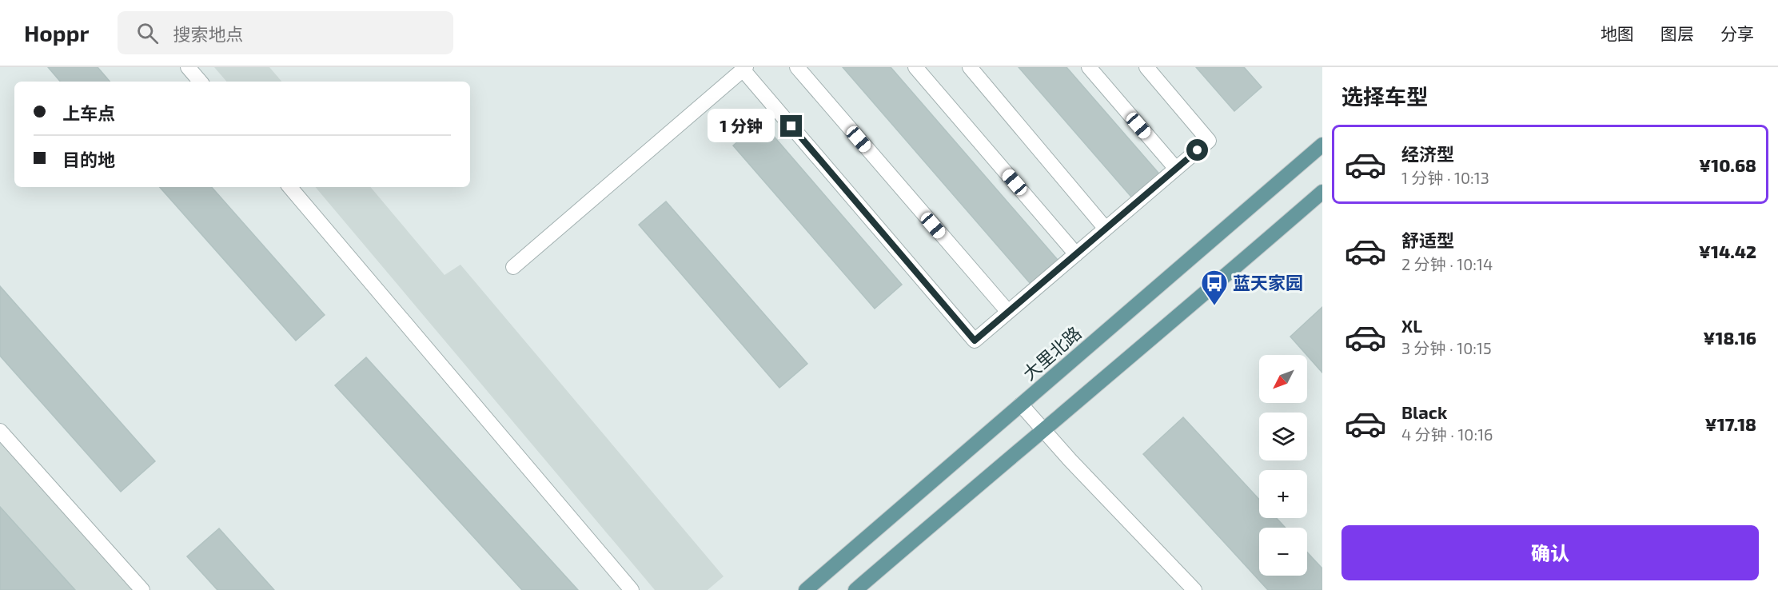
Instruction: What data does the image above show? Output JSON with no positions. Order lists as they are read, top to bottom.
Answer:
{
  "streets": {
    "main road": ["大里北路"]
  },
  "places": {
    "bus stop": ["蓝天家园"]
  },
  "north": "bottom left",
  "page": {
    "header": "Hoppr",
    "search": "搜索地点",
    "nav": ["地图", "图层", "分享"],
    "heading": "选择车型",
    "banner": ["上车点", "目的地"],
    "bubble": "1 分钟",
    "list": [
      {
        "name": "经济型",
        "note": "1 分钟 · 10:13",
        "value": "¥10.68"
      },
      {
        "name": "舒适型",
        "note": "2 分钟 · 10:14",
        "value": "¥14.42"
      },
      {
        "name": "XL",
        "note": "3 分钟 · 10:15",
        "value": "¥18.16"
      },
      {
        "name": "Black",
        "note": "4 分钟 · 10:16",
        "value": "¥17.18"
      }
    ],
    "map_buttons": ["+", "−"],
    "buttons": "确认"
  }
}
